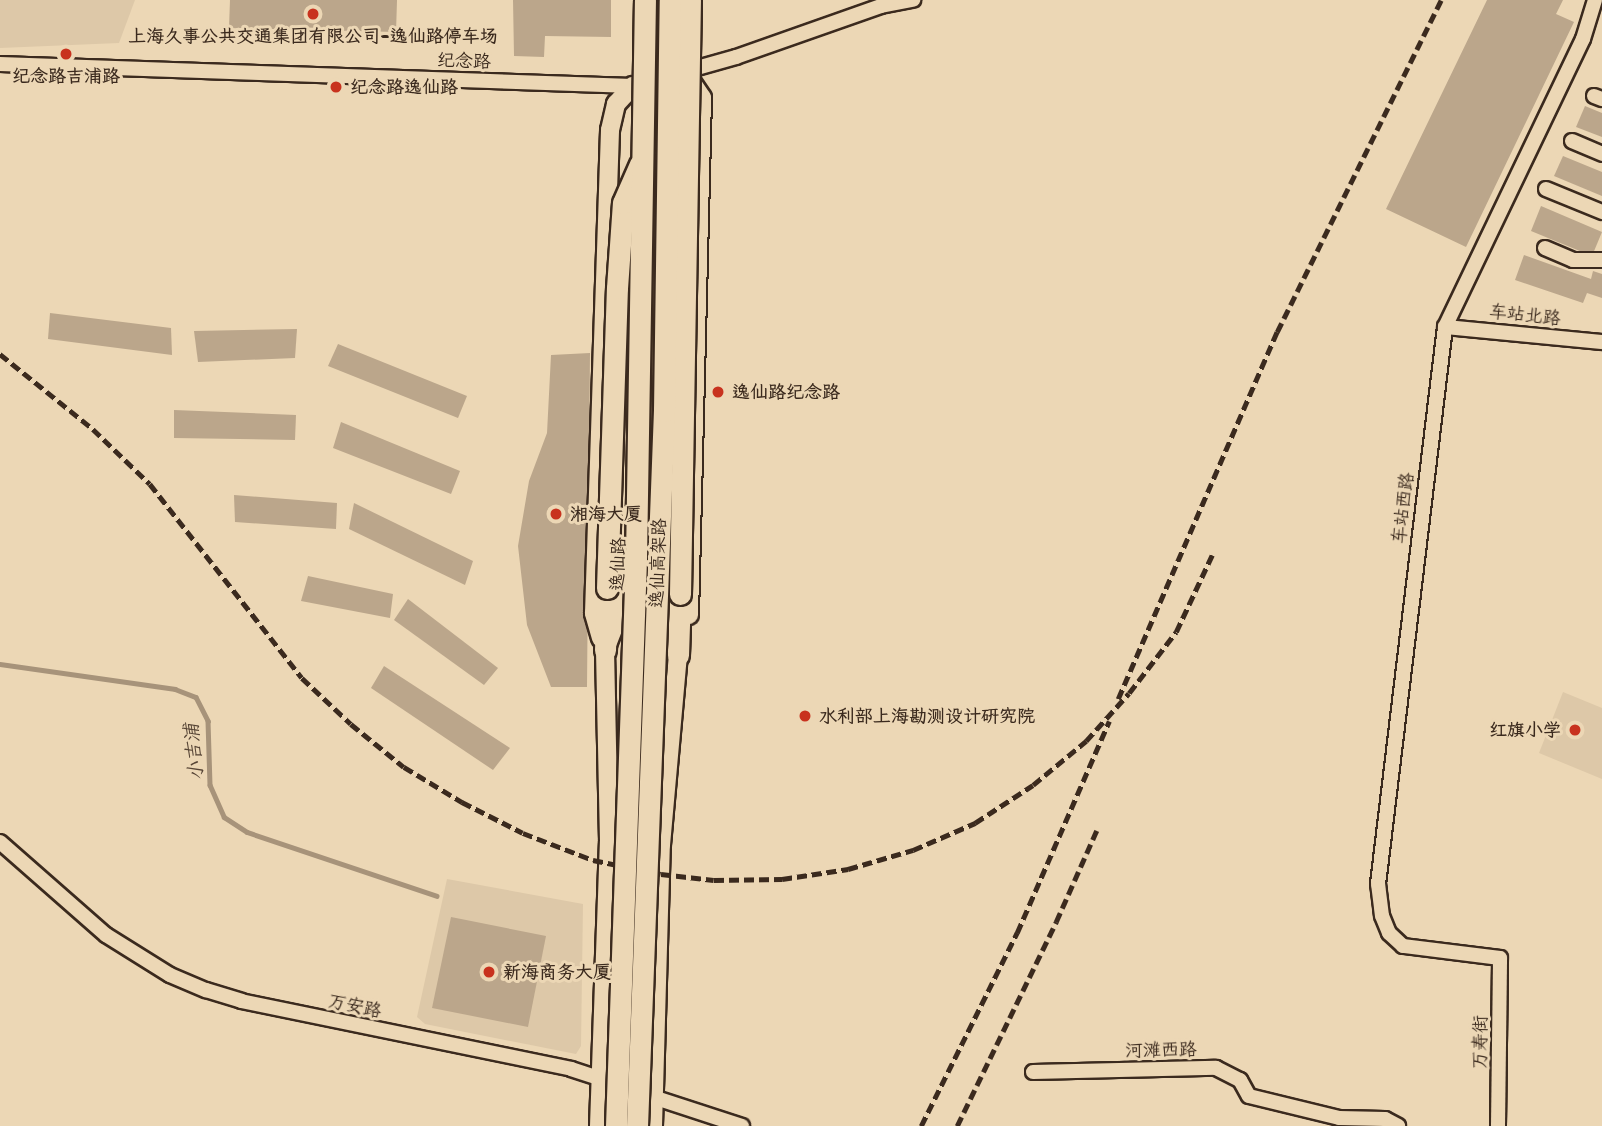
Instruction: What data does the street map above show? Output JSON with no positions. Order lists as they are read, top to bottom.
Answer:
{
  "streets": {
    "highway": ["逸仙高架路"],
    "main road": ["逸仙路"],
    "street": [
      "纪念路",
      "车站北路",
      "车站西路",
      "万安路",
      "万寿街",
      "河滩西路"
    ]
  },
  "crossings": [
    ["纪念路", "逸仙路"],
    ["车站北路", "车站西路"],
    ["车站西路", "万寿街"],
    ["逸仙路", "万安路"]
  ],
  "water": ["小吉浦"],
  "places": [
    "上海久事公共交通集团有限公司-逸仙路停车场",
    "纪念路吉浦路",
    "纪念路逸仙路",
    "逸仙路纪念路",
    "湘海大厦",
    "水利部上海勘测设计研究院",
    "红旗小学",
    "新海商务大厦"
  ]
}
